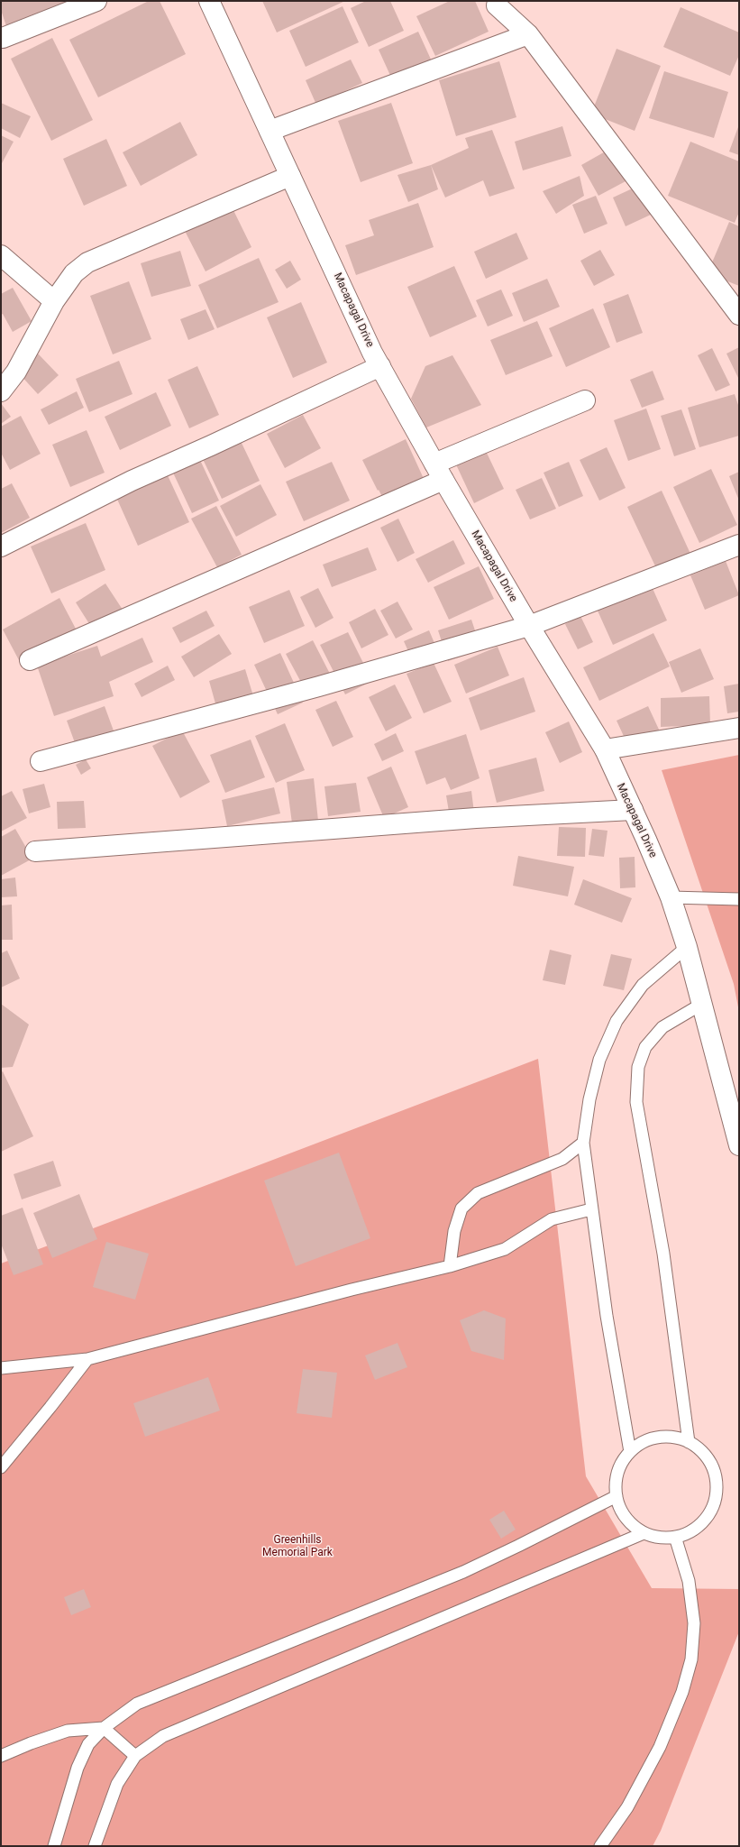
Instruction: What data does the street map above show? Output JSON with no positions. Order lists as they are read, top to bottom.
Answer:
{
  "streets": {
    "street": ["Macapagal Drive"]
  },
  "parks": ["Greenhills Memorial Park"]
}
